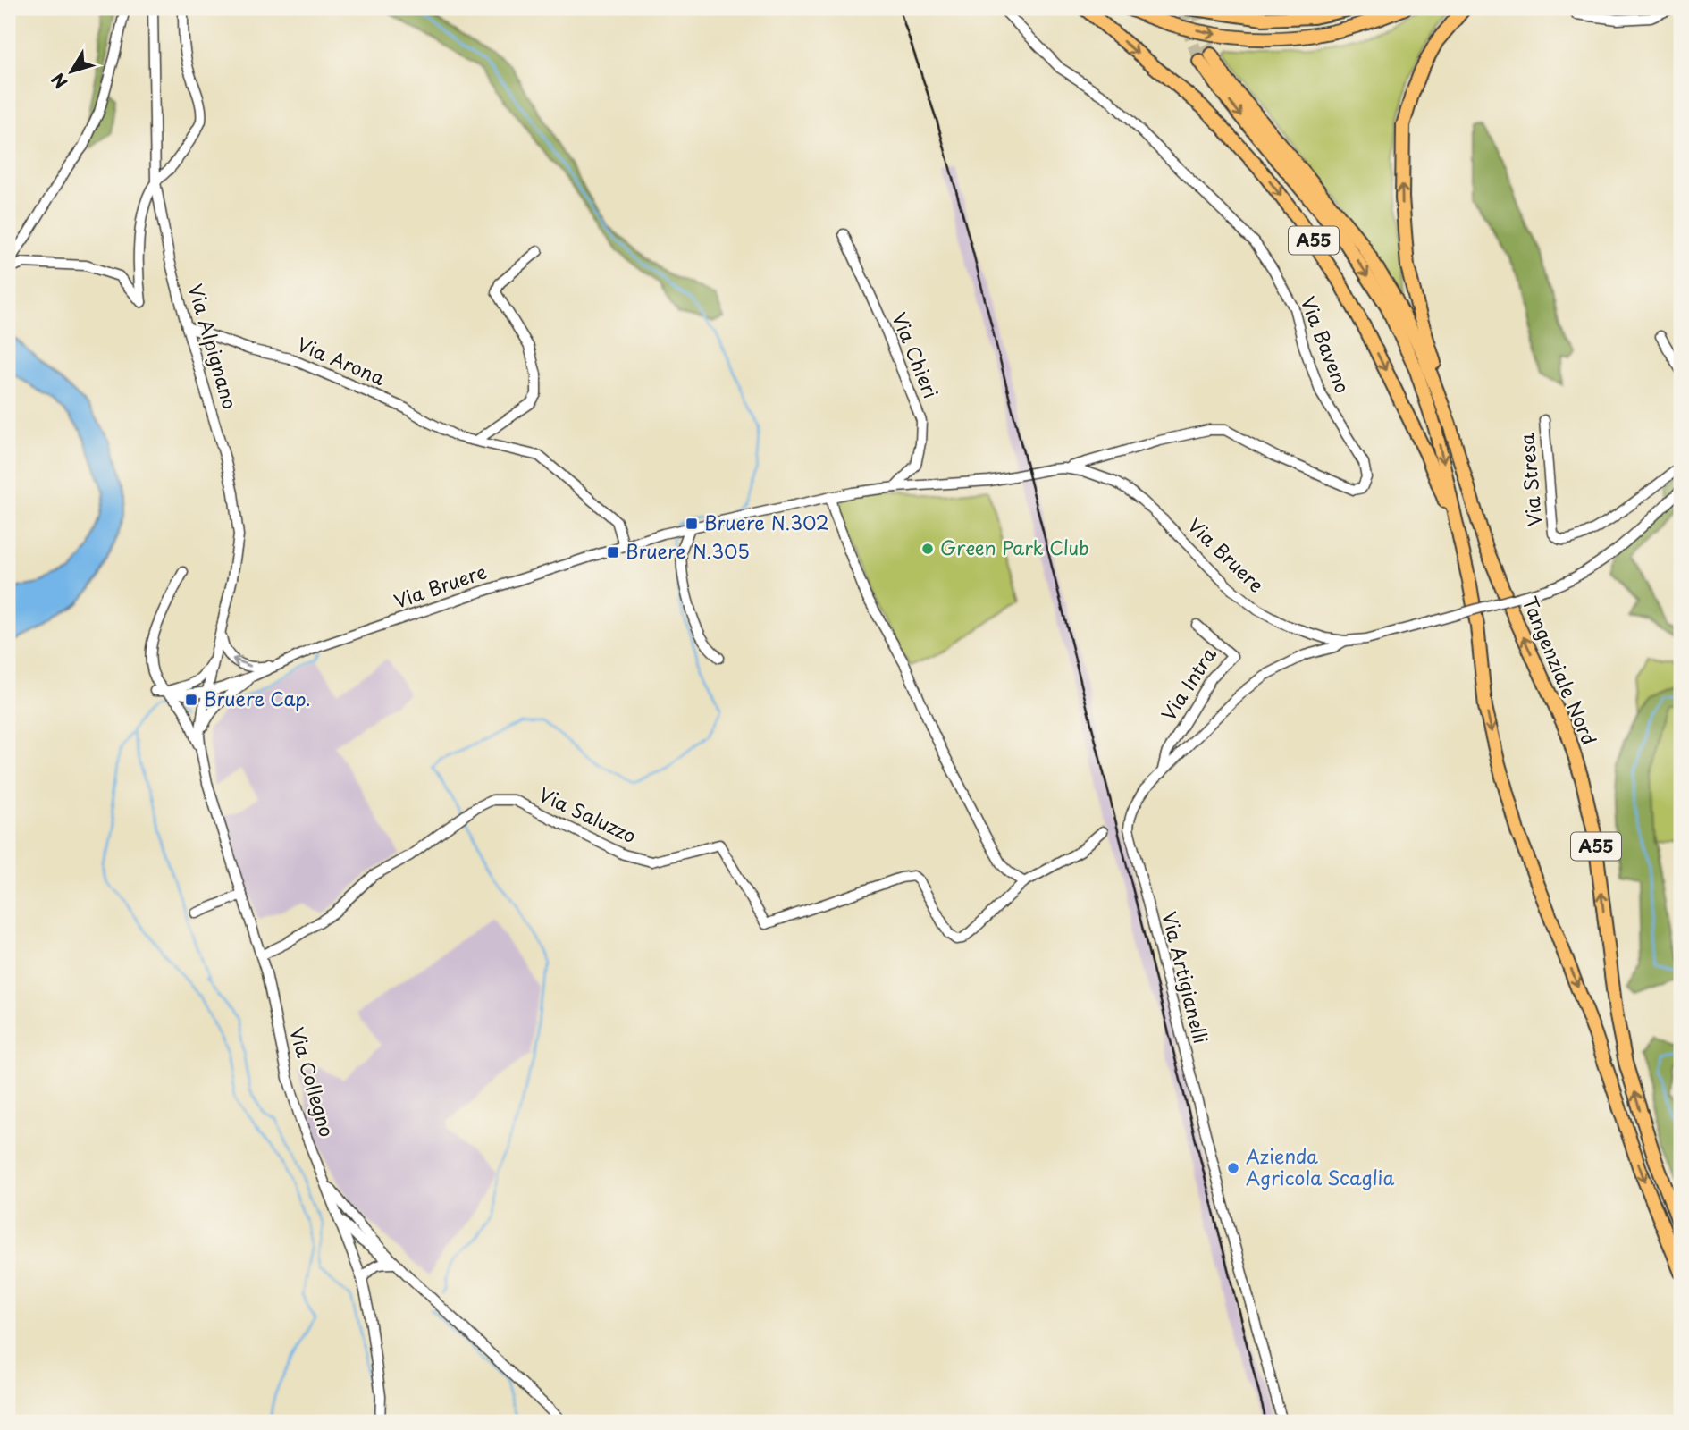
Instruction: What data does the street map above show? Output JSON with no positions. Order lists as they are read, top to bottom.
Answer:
{
  "streets": {
    "highway": ["A55", "Tangenziale Nord"],
    "street": [
      "Via Baveno",
      "Via Alpignano",
      "Via Chieri",
      "Via Arona",
      "Via Stresa",
      "Via Bruere",
      "Via Intra",
      "Via Saluzzo",
      "Via Artigianelli",
      "Via Collegno"
    ]
  },
  "crossings": [
    ["A55", "Tangenziale Nord"],
    ["Via Baveno", "Via Bruere"],
    ["Via Alpignano", "Via Arona"],
    ["Via Alpignano", "Via Bruere"],
    ["Via Alpignano", "Via Collegno"],
    ["Via Chieri", "Via Bruere"],
    ["Via Arona", "Via Bruere"],
    ["Via Bruere", "Via Artigianelli"],
    ["Via Bruere", "Via Collegno"],
    ["Via Intra", "Via Artigianelli"],
    ["Via Saluzzo", "Via Collegno"]
  ],
  "places": {
    "transit": ["Bruere N.302", "Bruere N.305", "Bruere Cap."],
    "other": ["Green Park Club", "Azienda Agricola Scaglia"]
  },
  "north": "bottom left"
}
